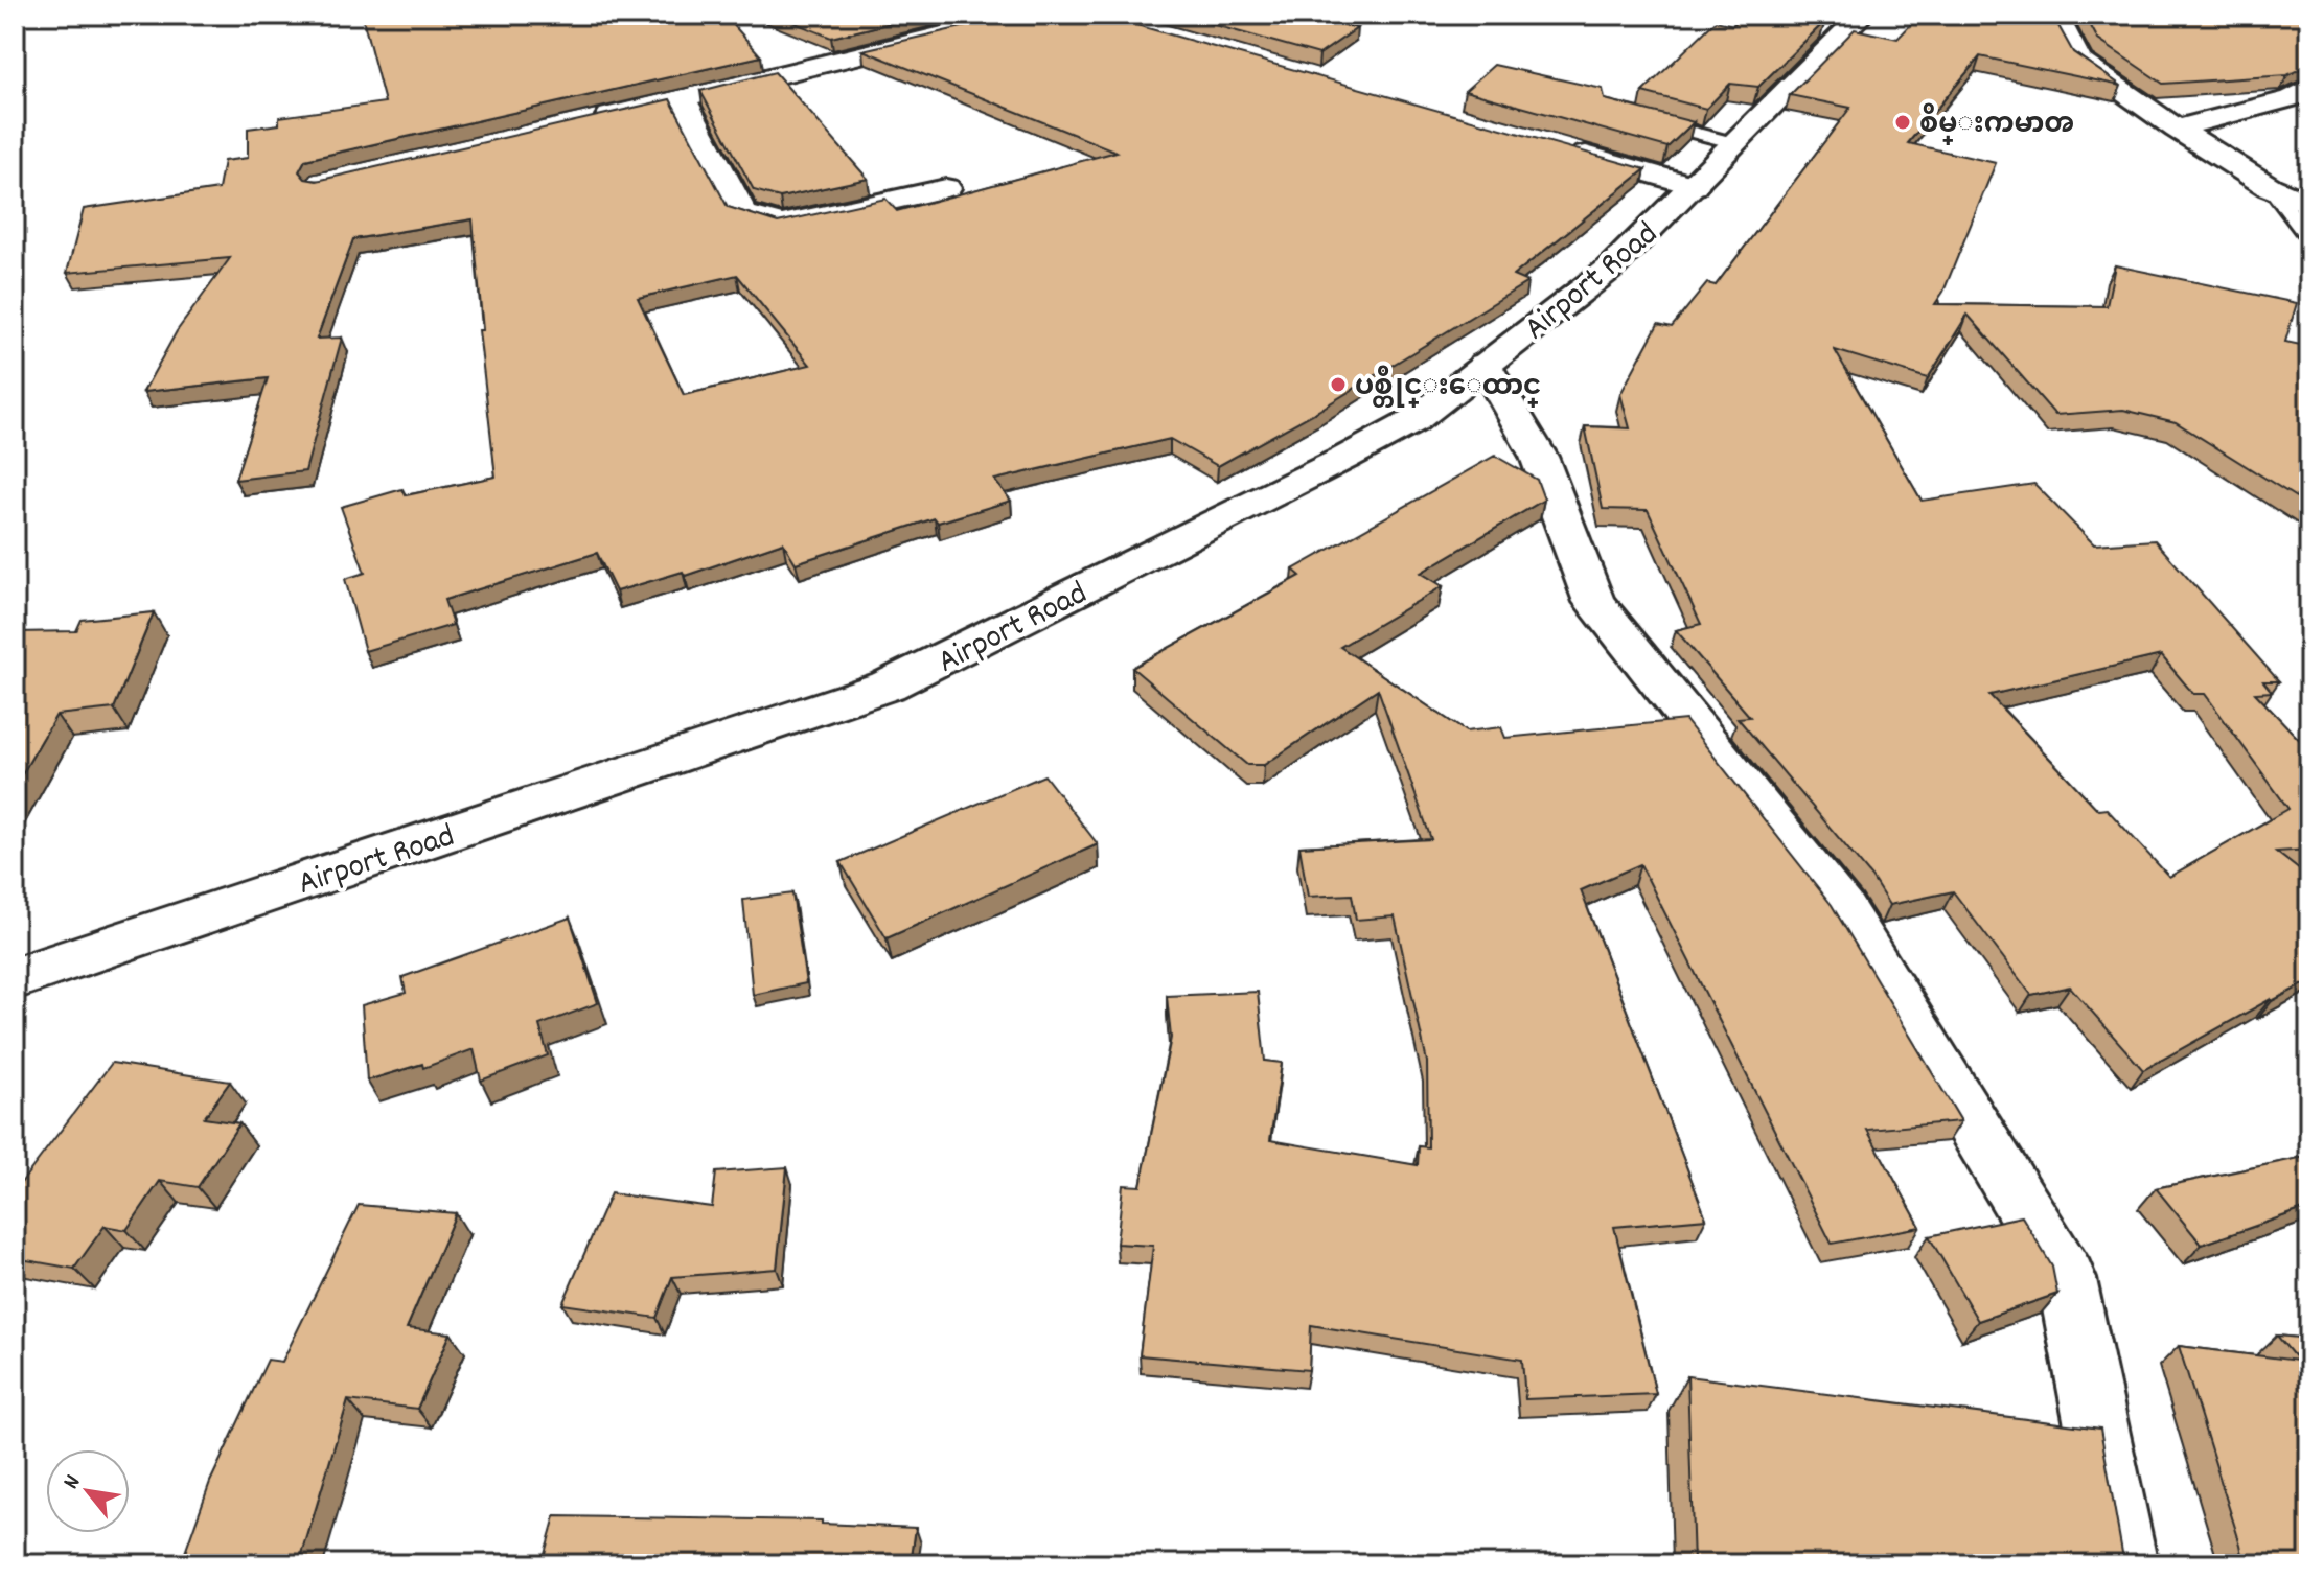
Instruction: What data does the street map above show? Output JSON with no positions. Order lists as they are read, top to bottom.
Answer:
{
  "streets": {
    "street": ["Airport Road"]
  },
  "places": ["စိမ္းကမာၻ", "ပစ္တိုင္းေထာင္"],
  "north": "top left"
}
